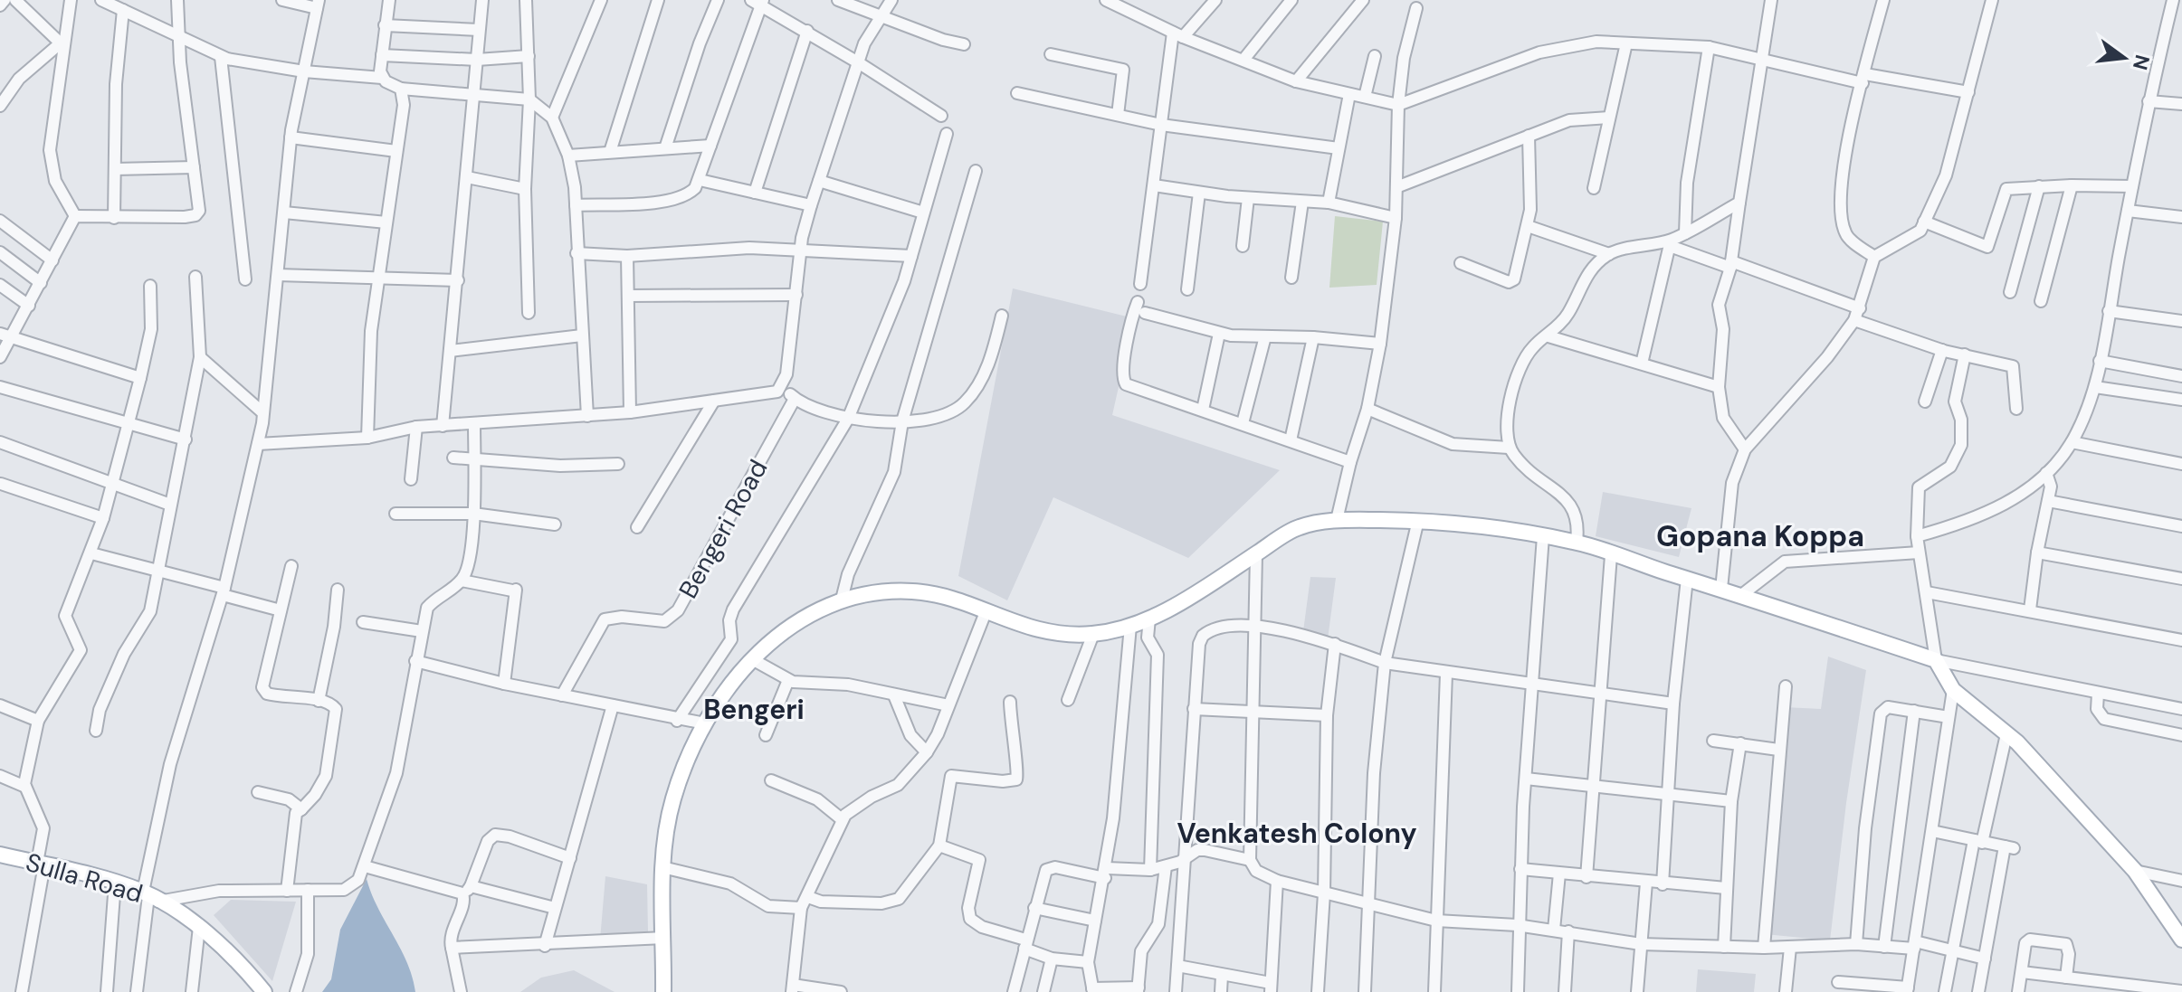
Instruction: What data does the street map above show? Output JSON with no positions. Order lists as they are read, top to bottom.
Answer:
{
  "streets": {
    "main road": ["Sulla Road"],
    "street": ["Bengeri Road"]
  },
  "districts": ["Gopana Koppa", "Bengeri", "Venkatesh Colony"],
  "north": "right"
}
